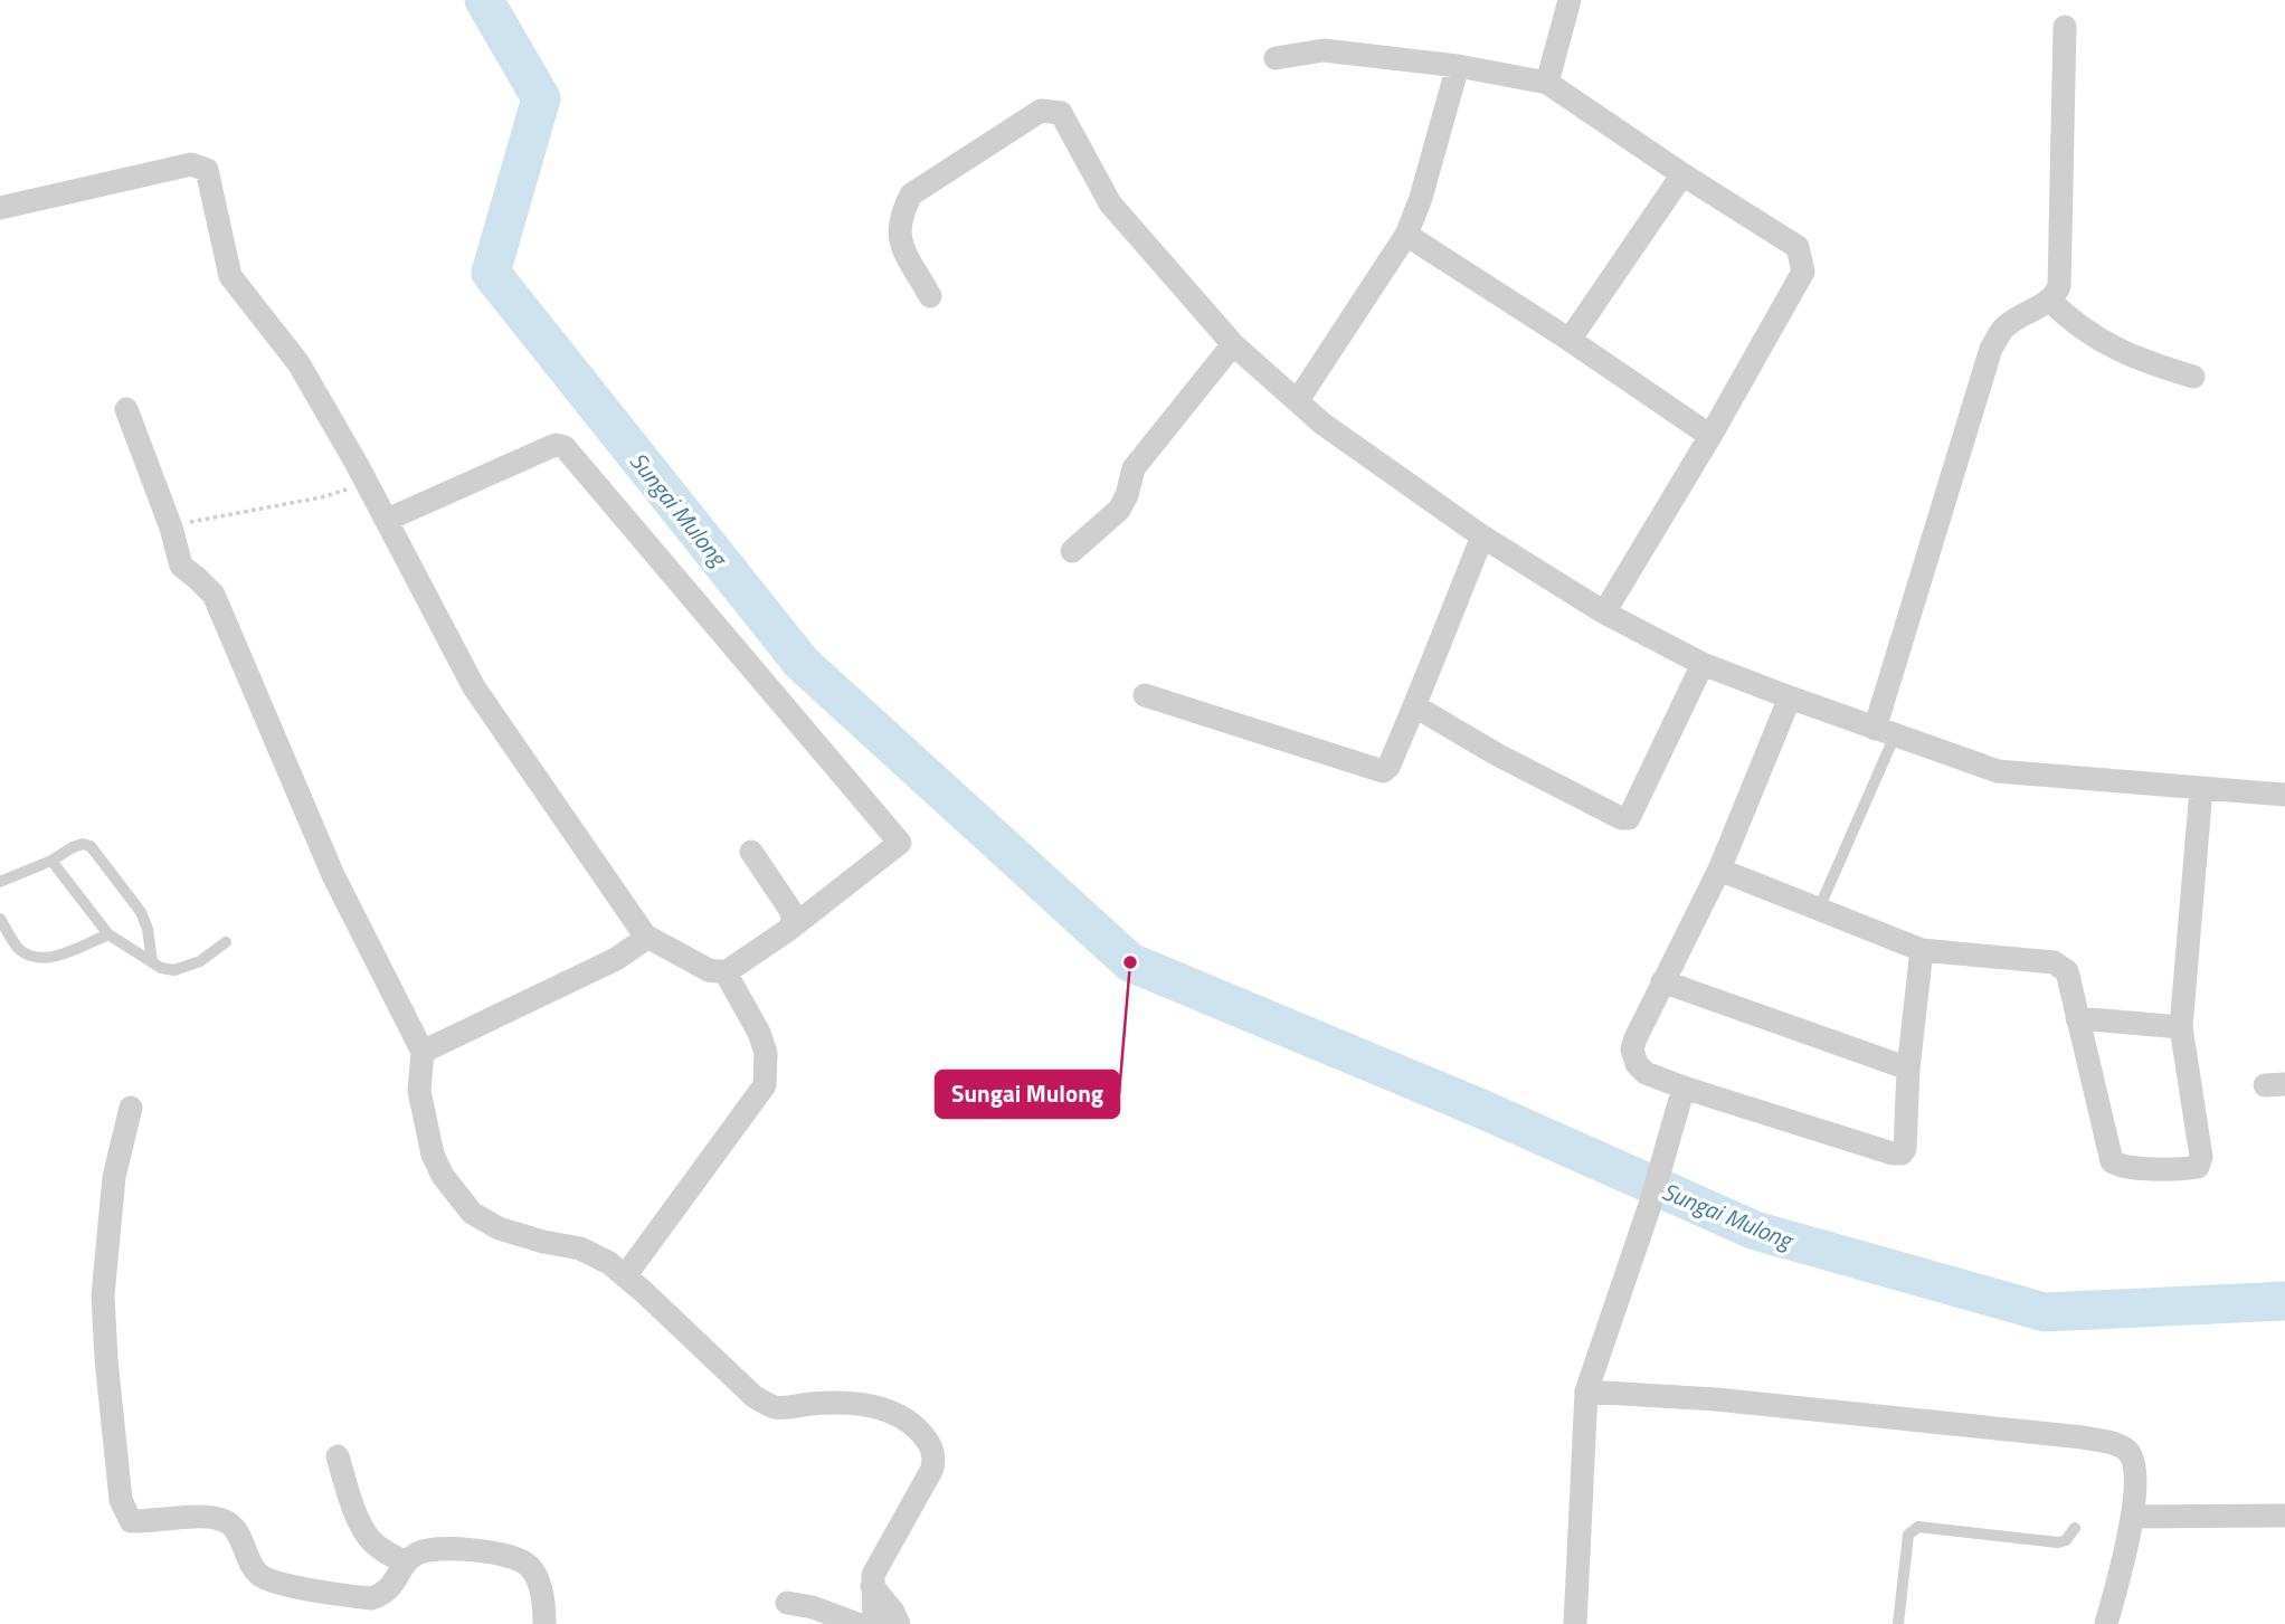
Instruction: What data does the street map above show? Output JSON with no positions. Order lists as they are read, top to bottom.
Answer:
{
  "water": ["Sungai Mulong"],
  "places": ["Sungai Mulong"]
}
